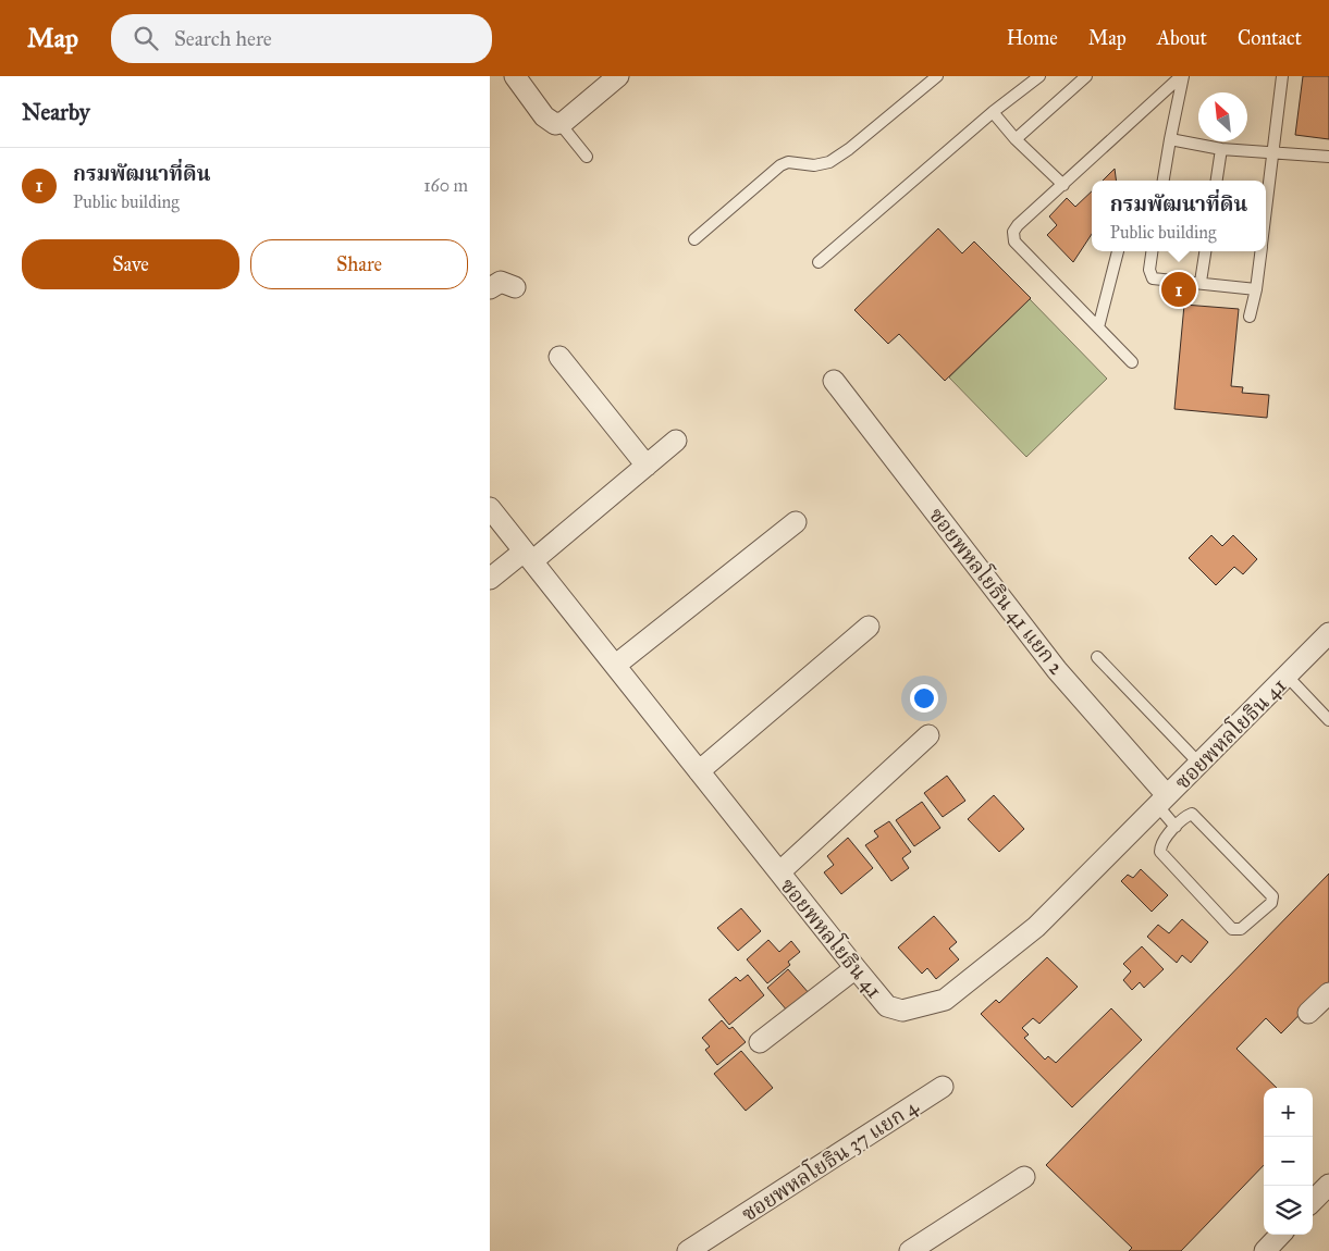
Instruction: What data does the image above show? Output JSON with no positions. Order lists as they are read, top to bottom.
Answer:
{
  "streets": {
    "street": ["ซอยพหลโยธิน 41 แยก 2", "ซอยพหลโยธิน 41", "ซอยพหลโยธิน 37 แยก 4"]
  },
  "crossings": [
    ["ซอยพหลโยธิน 41 แยก 2", "ซอยพหลโยธิน 41"]
  ],
  "north": "top left",
  "page": {
    "header": "Map",
    "search": "Search here",
    "nav": [
      "Home",
      "Map",
      "About",
      "Contact"
    ],
    "heading": "Nearby",
    "list": [
      {
        "mark": "1",
        "name": "กรมพัฒนาที่ดิน",
        "note": "Public building",
        "value": "160 m"
      }
    ],
    "popup": ["กรมพัฒนาที่ดิน", "Public building"],
    "buttons": ["Save", "Share"],
    "pins": "1",
    "map_buttons": ["+", "−"]
  }
}
